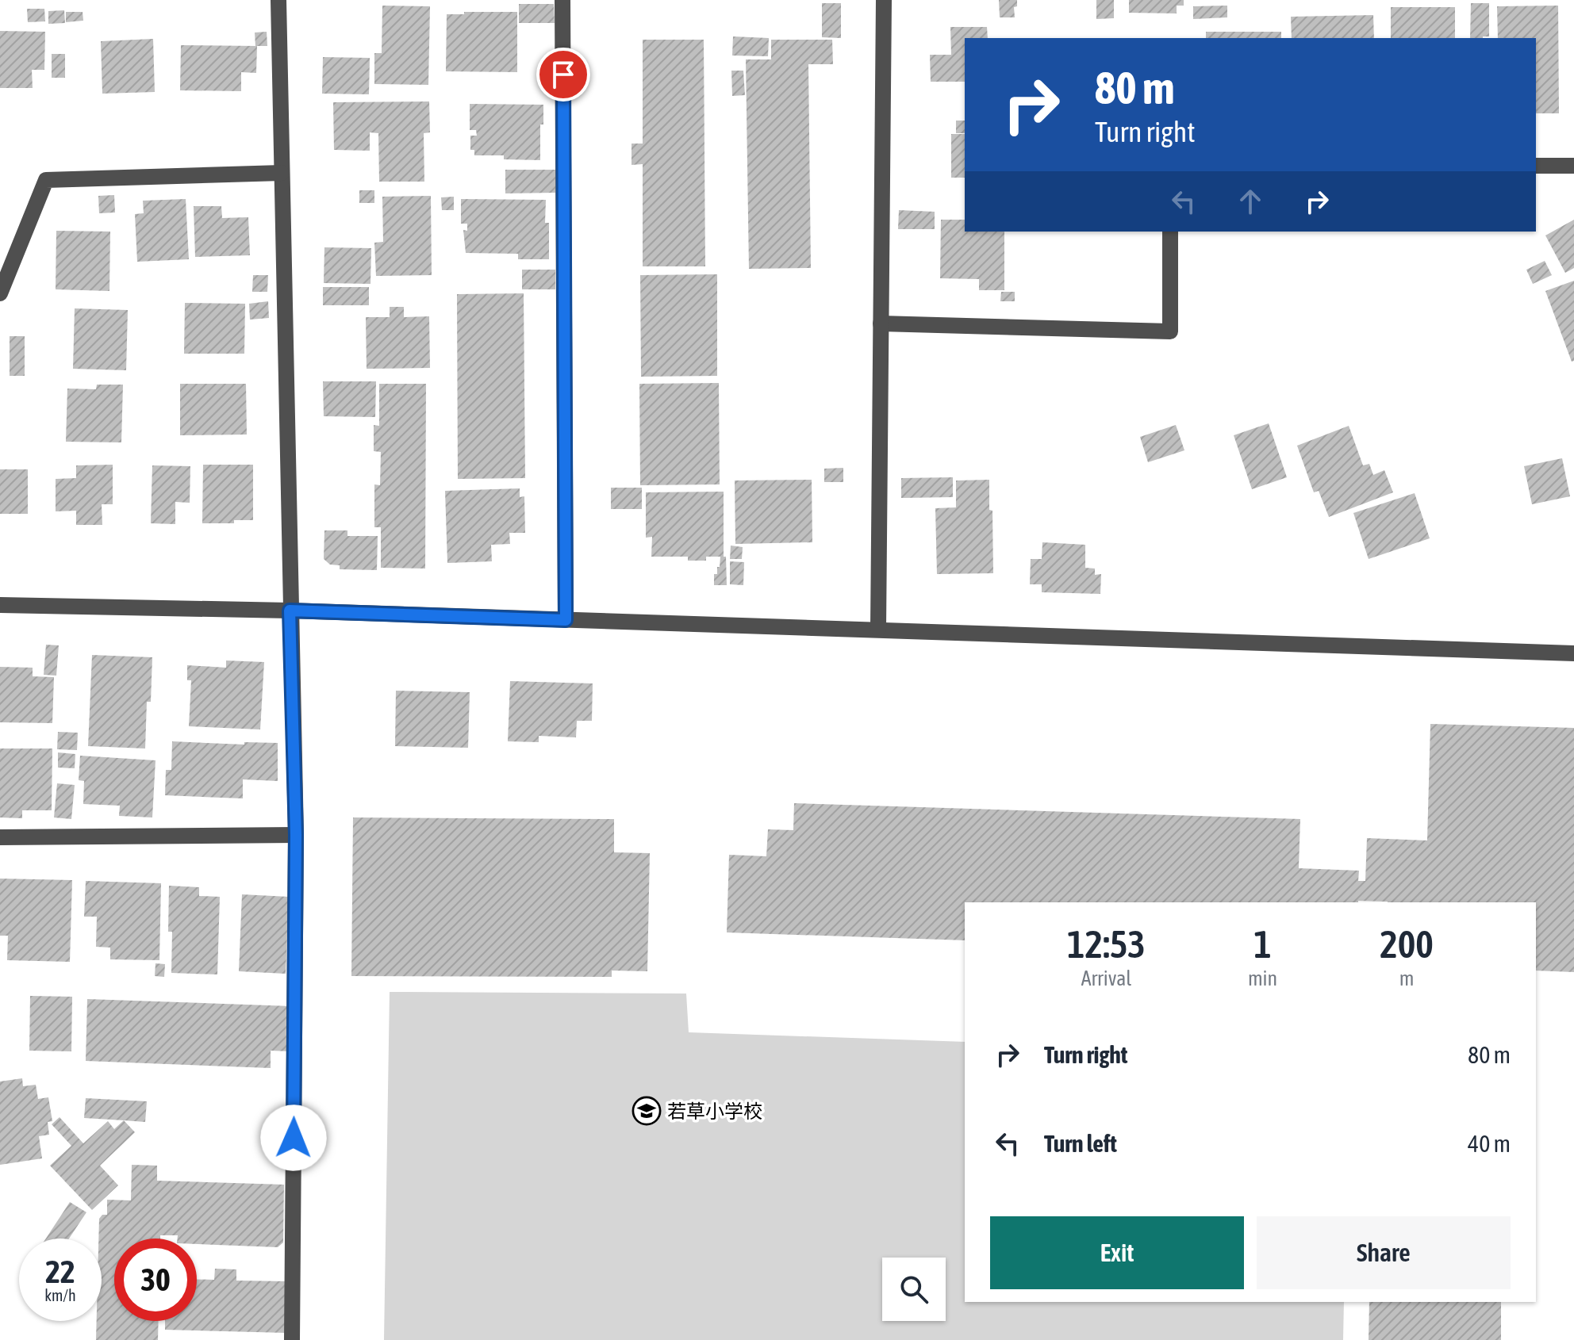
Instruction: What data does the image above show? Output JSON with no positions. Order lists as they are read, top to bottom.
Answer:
{
  "places": {
    "school or university": ["若草小学校"]
  },
  "page": {
    "turn": ["80 m", "Turn right"],
    "eta": [
      "12:53",
      "Arrival",
      "1",
      "min",
      "200",
      "m"
    ],
    "list": [
      {
        "name": "Turn right",
        "value": "80 m"
      },
      {
        "name": "Turn left",
        "value": "40 m"
      }
    ],
    "buttons": ["Exit", "Share"],
    "speed": "22 km/h",
    "limit": "30"
  }
}
